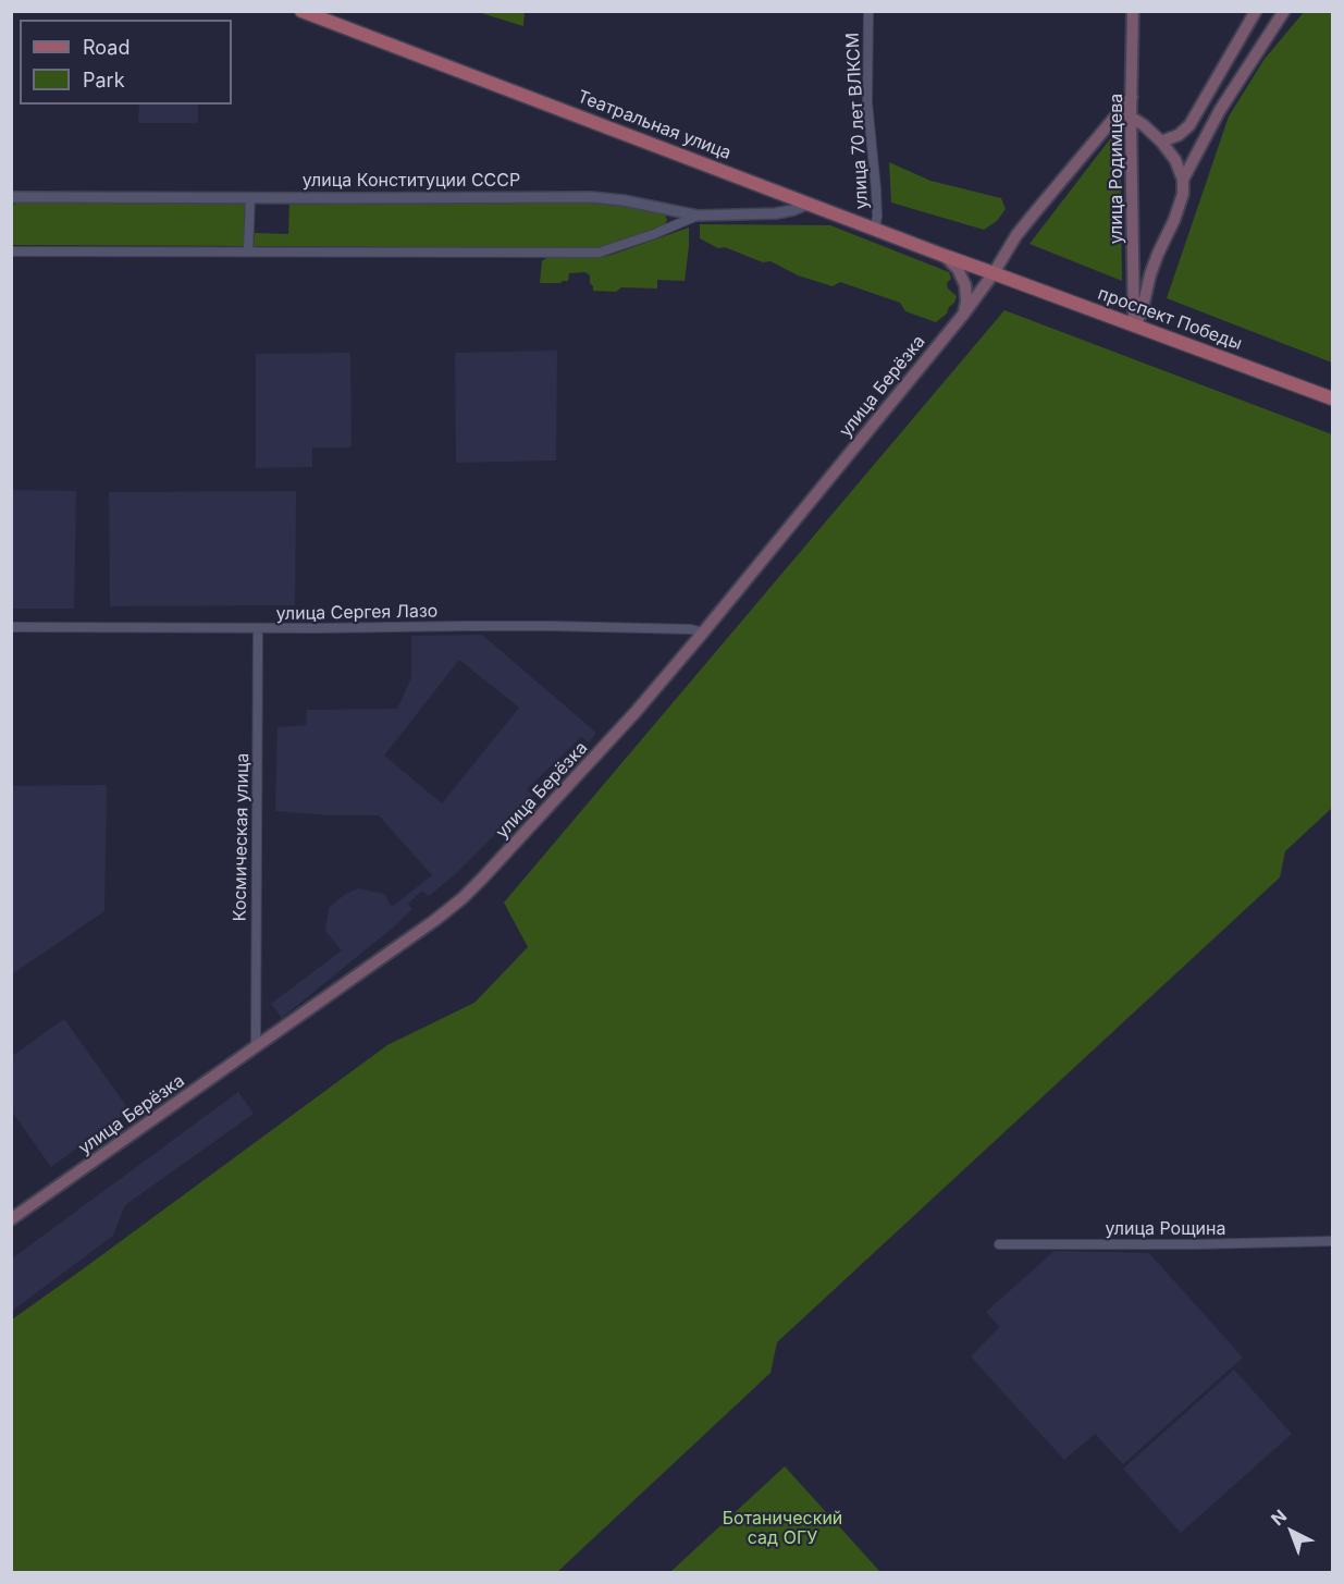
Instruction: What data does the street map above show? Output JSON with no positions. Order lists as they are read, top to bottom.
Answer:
{
  "streets": {
    "main road": [
      "Театральная улица",
      "улица Родимцева",
      "проспект Победы",
      "улица Берёзка"
    ],
    "street": [
      "улица 70 лет ВЛКСМ",
      "улица Конституции СССР",
      "улица Сергея Лазо",
      "Космическая улица",
      "улица Рощина"
    ]
  },
  "crossings": [
    ["улица 70 лет ВЛКСМ", "Театральная улица"],
    ["Театральная улица", "улица Конституции СССР"],
    ["Театральная улица", "проспект Победы"],
    ["Театральная улица", "улица Берёзка"],
    ["улица Родимцева", "проспект Победы"],
    ["улица Родимцева", "улица Берёзка"],
    ["проспект Победы", "улица Берёзка"],
    ["улица Берёзка", "улица Сергея Лазо"],
    ["улица Берёзка", "Космическая улица"],
    ["улица Сергея Лазо", "Космическая улица"]
  ],
  "parks": ["Ботанический сад ОГУ"],
  "legend": ["Road", "Park"],
  "north": "top left"
}
